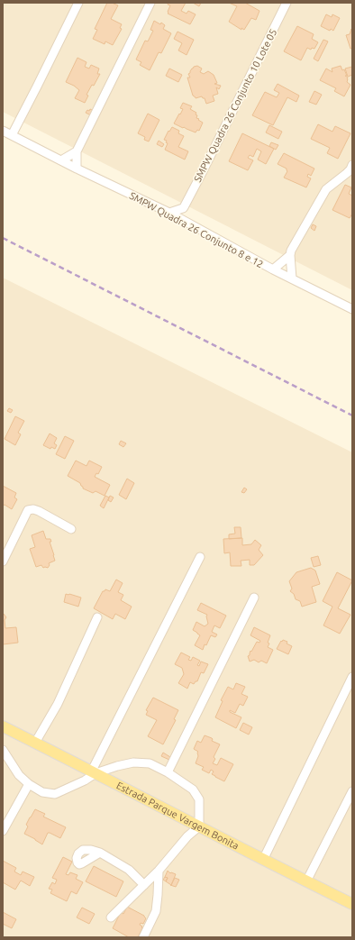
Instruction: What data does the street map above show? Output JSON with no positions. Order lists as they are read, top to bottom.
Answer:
{
  "streets": {
    "main road": ["Estrada Parque Vargem Bonita"],
    "street": ["SMPW Quadra 26 Conjunto 10 Lote 05", "SMPW Quadra 26 Conjunto 8 e 12"]
  }
}
